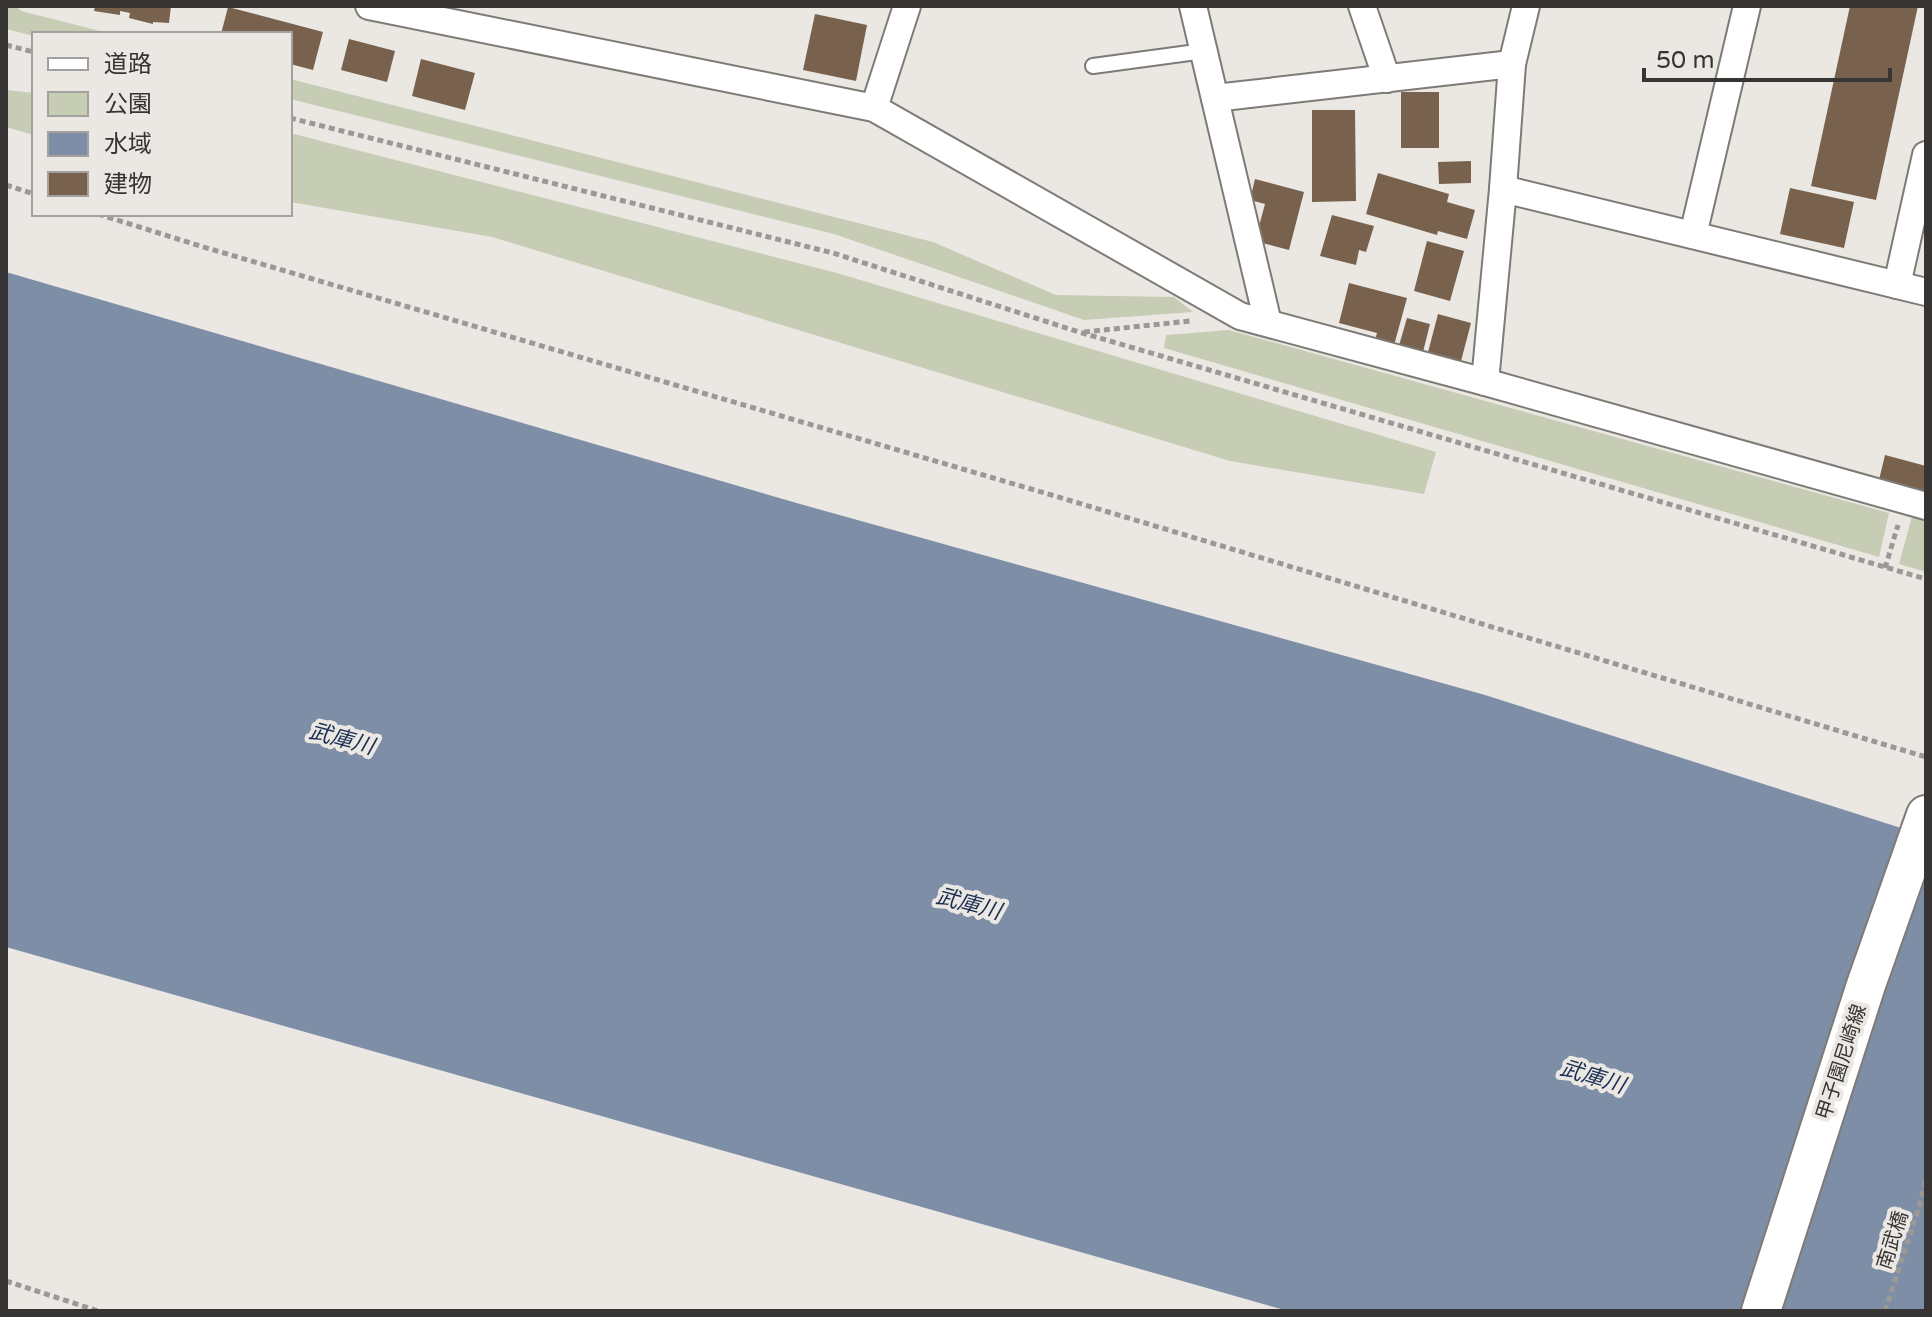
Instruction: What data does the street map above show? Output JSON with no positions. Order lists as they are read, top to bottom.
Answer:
{
  "streets": {
    "main road": ["甲子園尼崎線"],
    "path": ["南武橋"]
  },
  "water": ["武庫川"],
  "legend": [
    "道路",
    "公園",
    "水域",
    "建物"
  ],
  "scale_bar": "50 m"
}
